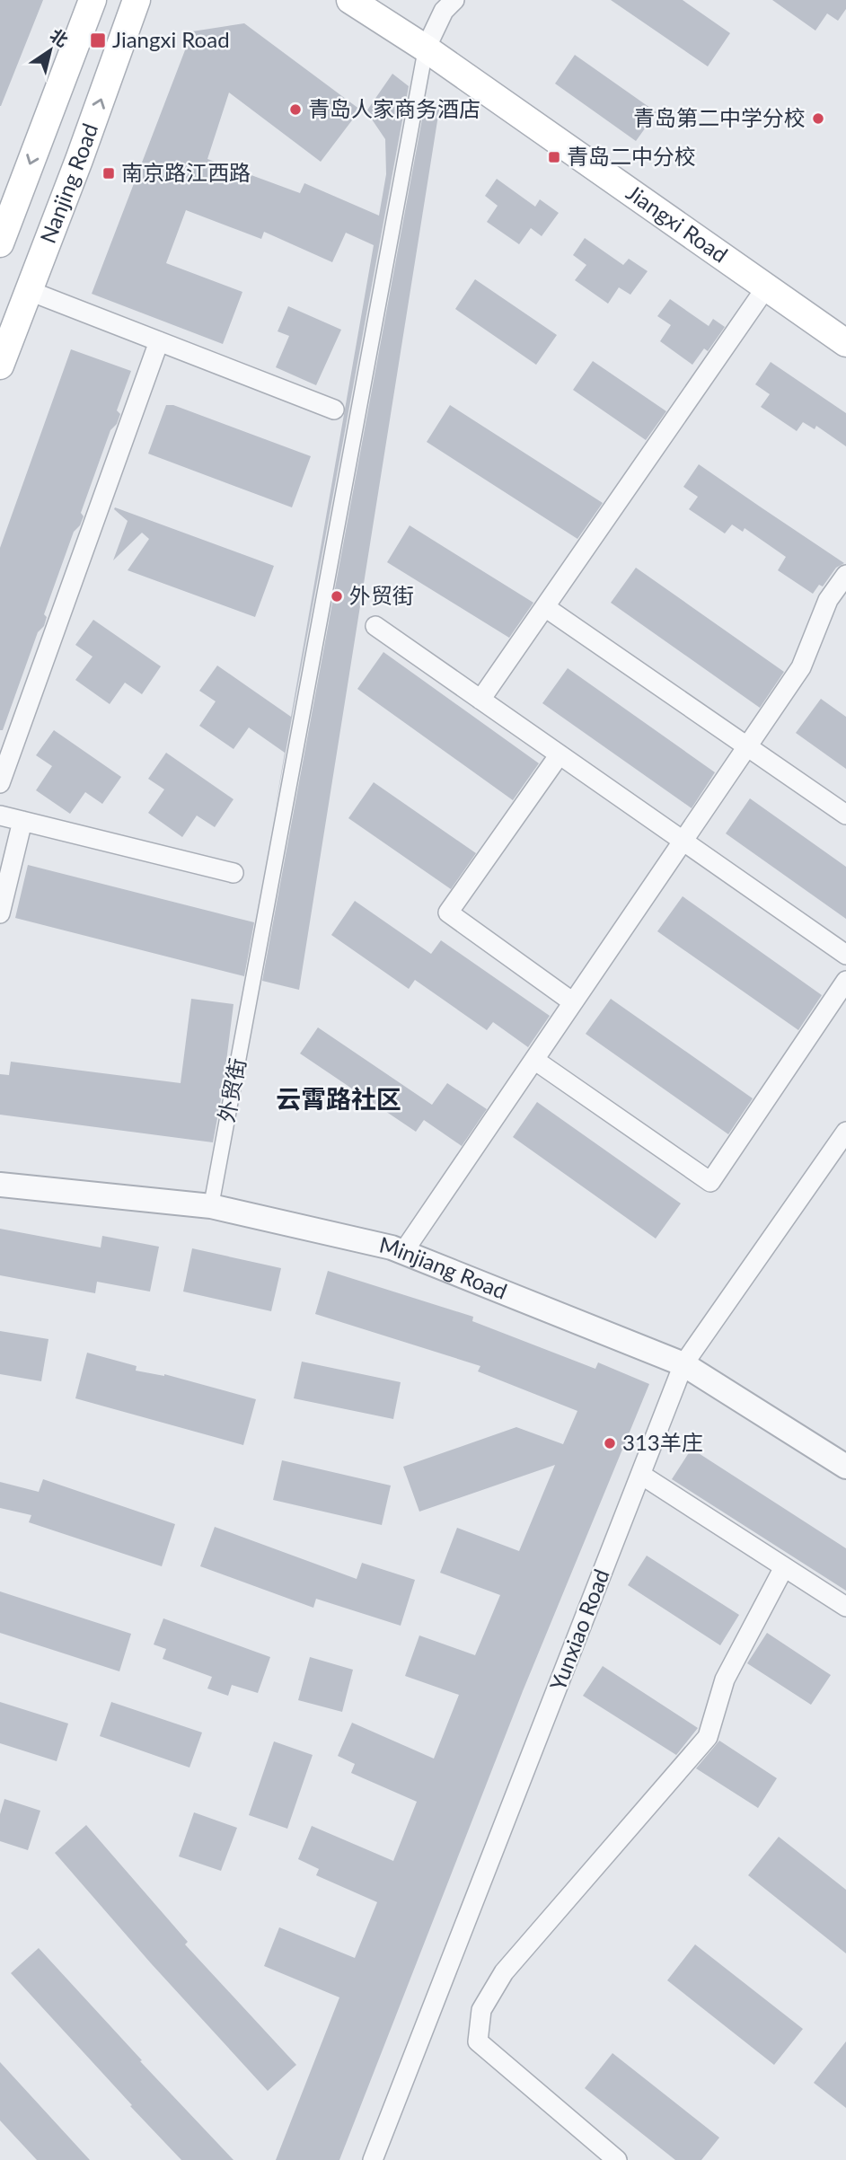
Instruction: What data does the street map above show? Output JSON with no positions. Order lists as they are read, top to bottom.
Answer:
{
  "streets": {
    "main road": ["Nanjing Road", "Jiangxi Road"],
    "street": ["外贸街", "Minjiang Road", "Yunxiao Road"]
  },
  "crossings": [
    ["Jiangxi Road", "外贸街"],
    ["外贸街", "Minjiang Road"],
    ["Minjiang Road", "Yunxiao Road"]
  ],
  "districts": ["云霄路社区"],
  "places": {
    "transit": ["Jiangxi Road", "青岛二中分校", "南京路江西路"],
    "other": [
      "青岛人家商务酒店",
      "青岛第二中学分校",
      "外贸街",
      "313羊庄"
    ]
  },
  "north": "top right"
}
